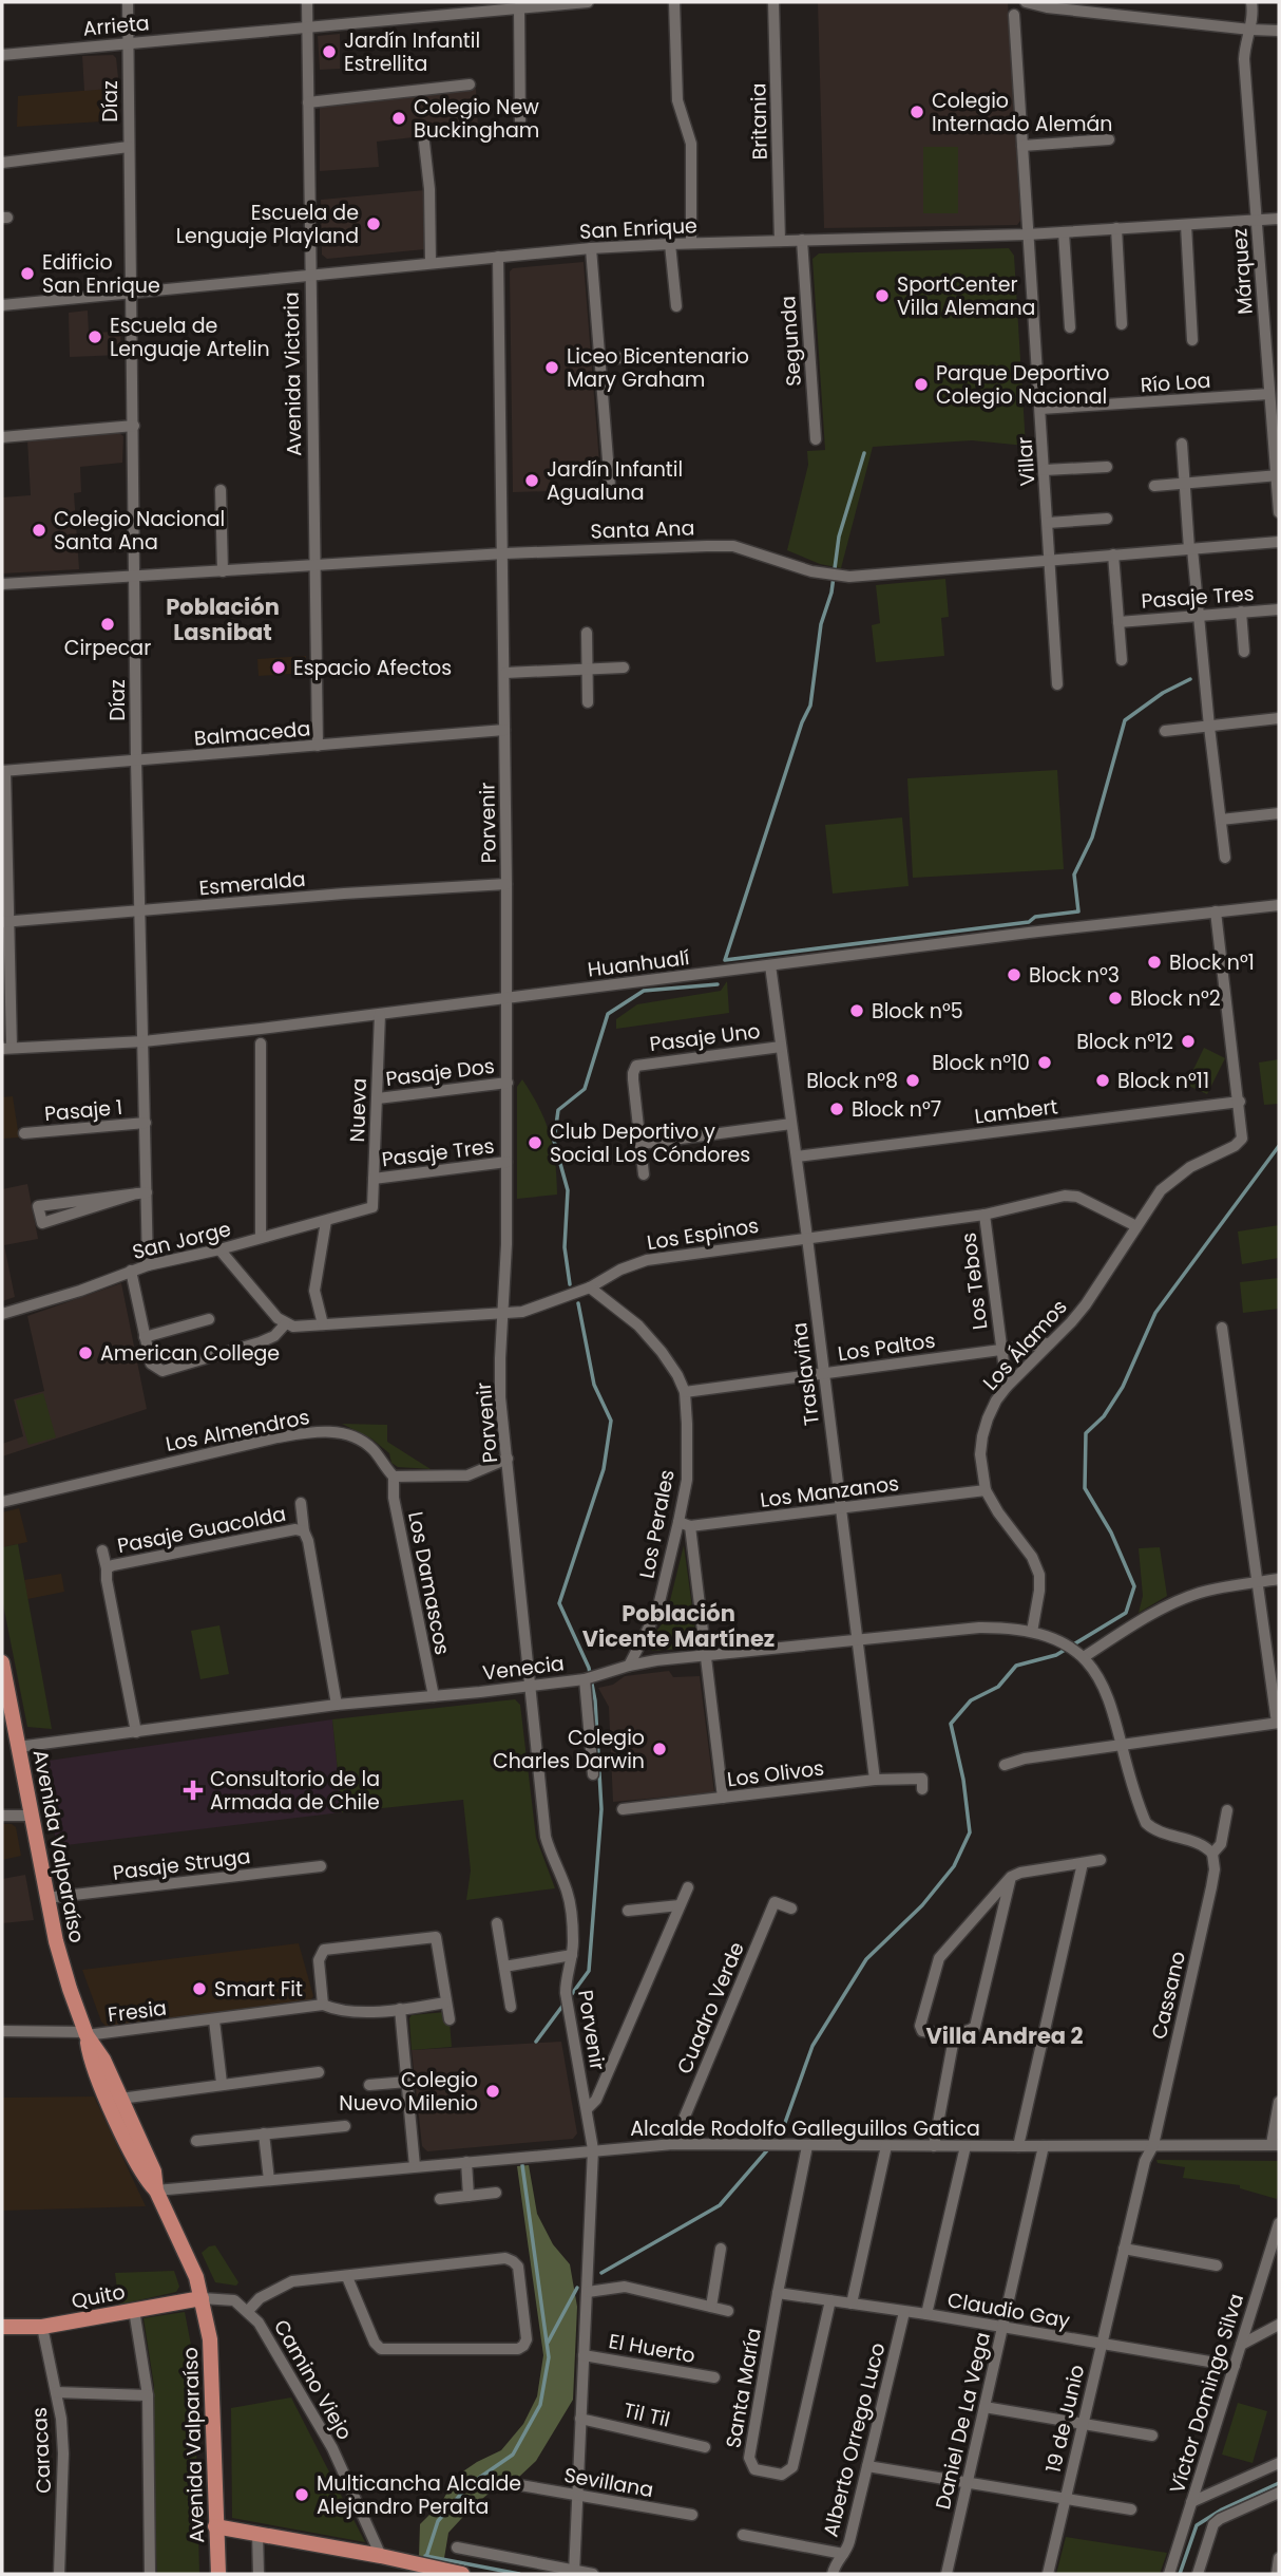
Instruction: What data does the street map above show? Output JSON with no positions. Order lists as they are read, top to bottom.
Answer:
{
  "streets": {
    "main road": ["Avenida Valparaíso", "Quito"],
    "street": [
      "Arrieta",
      "Díaz",
      "Britania",
      "San Enrique",
      "Márquez",
      "Segunda",
      "Avenida Victoria",
      "Río Loa",
      "Villar",
      "Santa Ana",
      "Pasaje Tres",
      "Balmaceda",
      "Porvenir",
      "Esmeralda",
      "Huanhualí",
      "Pasaje Uno",
      "Pasaje Dos",
      "Pasaje 1",
      "Nueva",
      "Lambert",
      "Los Espinos",
      "San Jorge",
      "Los Tebos",
      "Los Álamos",
      "Los Paltos",
      "Traslaviña",
      "Los Almendros",
      "Los Manzanos",
      "Los Perales",
      "Pasaje Guacolda",
      "Los Damascos",
      "Venecia",
      "Los Olivos",
      "Pasaje Struga",
      "Cassano",
      "Cuadro Verde",
      "Fresia",
      "Alcalde Rodolfo Galleguillos Gatica",
      "Claudio Gay",
      "El Huerto",
      "Camino Viejo",
      "Santa María",
      "Víctor Domingo Silva",
      "Til Til",
      "19 de Junio",
      "Daniel De La Vega",
      "Alberto Orrego Luco",
      "Caracas",
      "Sevillana"
    ]
  },
  "crossings": [
    ["Arrieta", "Díaz"],
    ["Arrieta", "Avenida Victoria"],
    ["Díaz", "San Enrique"],
    ["Díaz", "Santa Ana"],
    ["Díaz", "Balmaceda"],
    ["Díaz", "Esmeralda"],
    ["Díaz", "Huanhualí"],
    ["Díaz", "Pasaje 1"],
    ["Díaz", "San Jorge"],
    ["Britania", "San Enrique"],
    ["San Enrique", "Márquez"],
    ["San Enrique", "Segunda"],
    ["San Enrique", "Avenida Victoria"],
    ["San Enrique", "Villar"],
    ["San Enrique", "Porvenir"],
    ["Márquez", "Río Loa"],
    ["Avenida Victoria", "Santa Ana"],
    ["Avenida Victoria", "Balmaceda"],
    ["Río Loa", "Villar"],
    ["Villar", "Santa Ana"],
    ["Santa Ana", "Porvenir"],
    ["Pasaje Tres", "Porvenir"],
    ["Pasaje Tres", "Nueva"],
    ["Balmaceda", "Porvenir"],
    ["Porvenir", "Esmeralda"],
    ["Porvenir", "Huanhualí"],
    ["Porvenir", "Pasaje Dos"],
    ["Porvenir", "Los Espinos"],
    ["Porvenir", "Venecia"],
    ["Porvenir", "Alcalde Rodolfo Galleguillos Gatica"],
    ["Porvenir", "El Huerto"],
    ["Porvenir", "Til Til"],
    ["Porvenir", "Sevillana"],
    ["Huanhualí", "Nueva"],
    ["Huanhualí", "Los Álamos"],
    ["Huanhualí", "Traslaviña"],
    ["Pasaje Uno", "Traslaviña"],
    ["Pasaje Dos", "Nueva"],
    ["Nueva", "San Jorge"],
    ["Lambert", "Los Álamos"],
    ["Lambert", "Traslaviña"],
    ["Los Espinos", "Los Tebos"],
    ["Los Espinos", "Los Álamos"],
    ["Los Espinos", "Traslaviña"],
    ["Los Espinos", "Los Perales"],
    ["Los Tebos", "Los Álamos"],
    ["Los Tebos", "Los Paltos"],
    ["Los Álamos", "Los Paltos"],
    ["Los Álamos", "Los Manzanos"],
    ["Los Álamos", "Venecia"],
    ["Los Paltos", "Traslaviña"],
    ["Los Paltos", "Los Perales"],
    ["Traslaviña", "Los Manzanos"],
    ["Traslaviña", "Venecia"],
    ["Traslaviña", "Los Olivos"],
    ["Los Almendros", "Los Damascos"],
    ["Los Manzanos", "Los Perales"],
    ["Los Perales", "Venecia"],
    ["Pasaje Guacolda", "Venecia"],
    ["Los Damascos", "Venecia"],
    ["Venecia", "Avenida Valparaíso"],
    ["Avenida Valparaíso", "Pasaje Struga"],
    ["Avenida Valparaíso", "Fresia"],
    ["Avenida Valparaíso", "Alcalde Rodolfo Galleguillos Gatica"],
    ["Avenida Valparaíso", "Quito"],
    ["Avenida Valparaíso", "Camino Viejo"],
    ["Cassano", "Alcalde Rodolfo Galleguillos Gatica"],
    ["Cassano", "19 de Junio"],
    ["Cuadro Verde", "Alcalde Rodolfo Galleguillos Gatica"],
    ["Alcalde Rodolfo Galleguillos Gatica", "Santa María"],
    ["Alcalde Rodolfo Galleguillos Gatica", "19 de Junio"],
    ["Alcalde Rodolfo Galleguillos Gatica", "Daniel De La Vega"],
    ["Quito", "Camino Viejo"],
    ["Quito", "Caracas"],
    ["Claudio Gay", "Santa María"],
    ["Claudio Gay", "Víctor Domingo Silva"],
    ["Claudio Gay", "19 de Junio"],
    ["Claudio Gay", "Daniel De La Vega"],
    ["Claudio Gay", "Alberto Orrego Luco"]
  ],
  "districts": ["Población Lasnibat", "Población Vicente Martínez", "Villa Andrea 2"],
  "places": {
    "other": [
      "Jardín Infantil Estrellita",
      "Colegio Internado Alemán",
      "Colegio New Buckingham",
      "Escuela de Lenguaje Playland",
      "Edificio San Enrique",
      "SportCenter Villa Alemana",
      "Escuela de Lenguaje Artelin",
      "Liceo Bicentenario Mary Graham",
      "Parque Deportivo Colegio Nacional",
      "Jardín Infantil Agualuna",
      "Colegio Nacional Santa Ana",
      "Cirpecar",
      "Espacio Afectos",
      "Block n°1",
      "Block n°3",
      "Block n°2",
      "Block n°5",
      "Block n°12",
      "Block n°10",
      "Block n°8",
      "Block n°11",
      "Block n°7",
      "Club Deportivo y Social Los Cóndores",
      "American College",
      "Colegio Charles Darwin",
      "Smart Fit",
      "Colegio Nuevo Milenio",
      "Multicancha Alcalde Alejandro Peralta"
    ],
    "health": ["Consultorio de la Armada de Chile"]
  }
}
